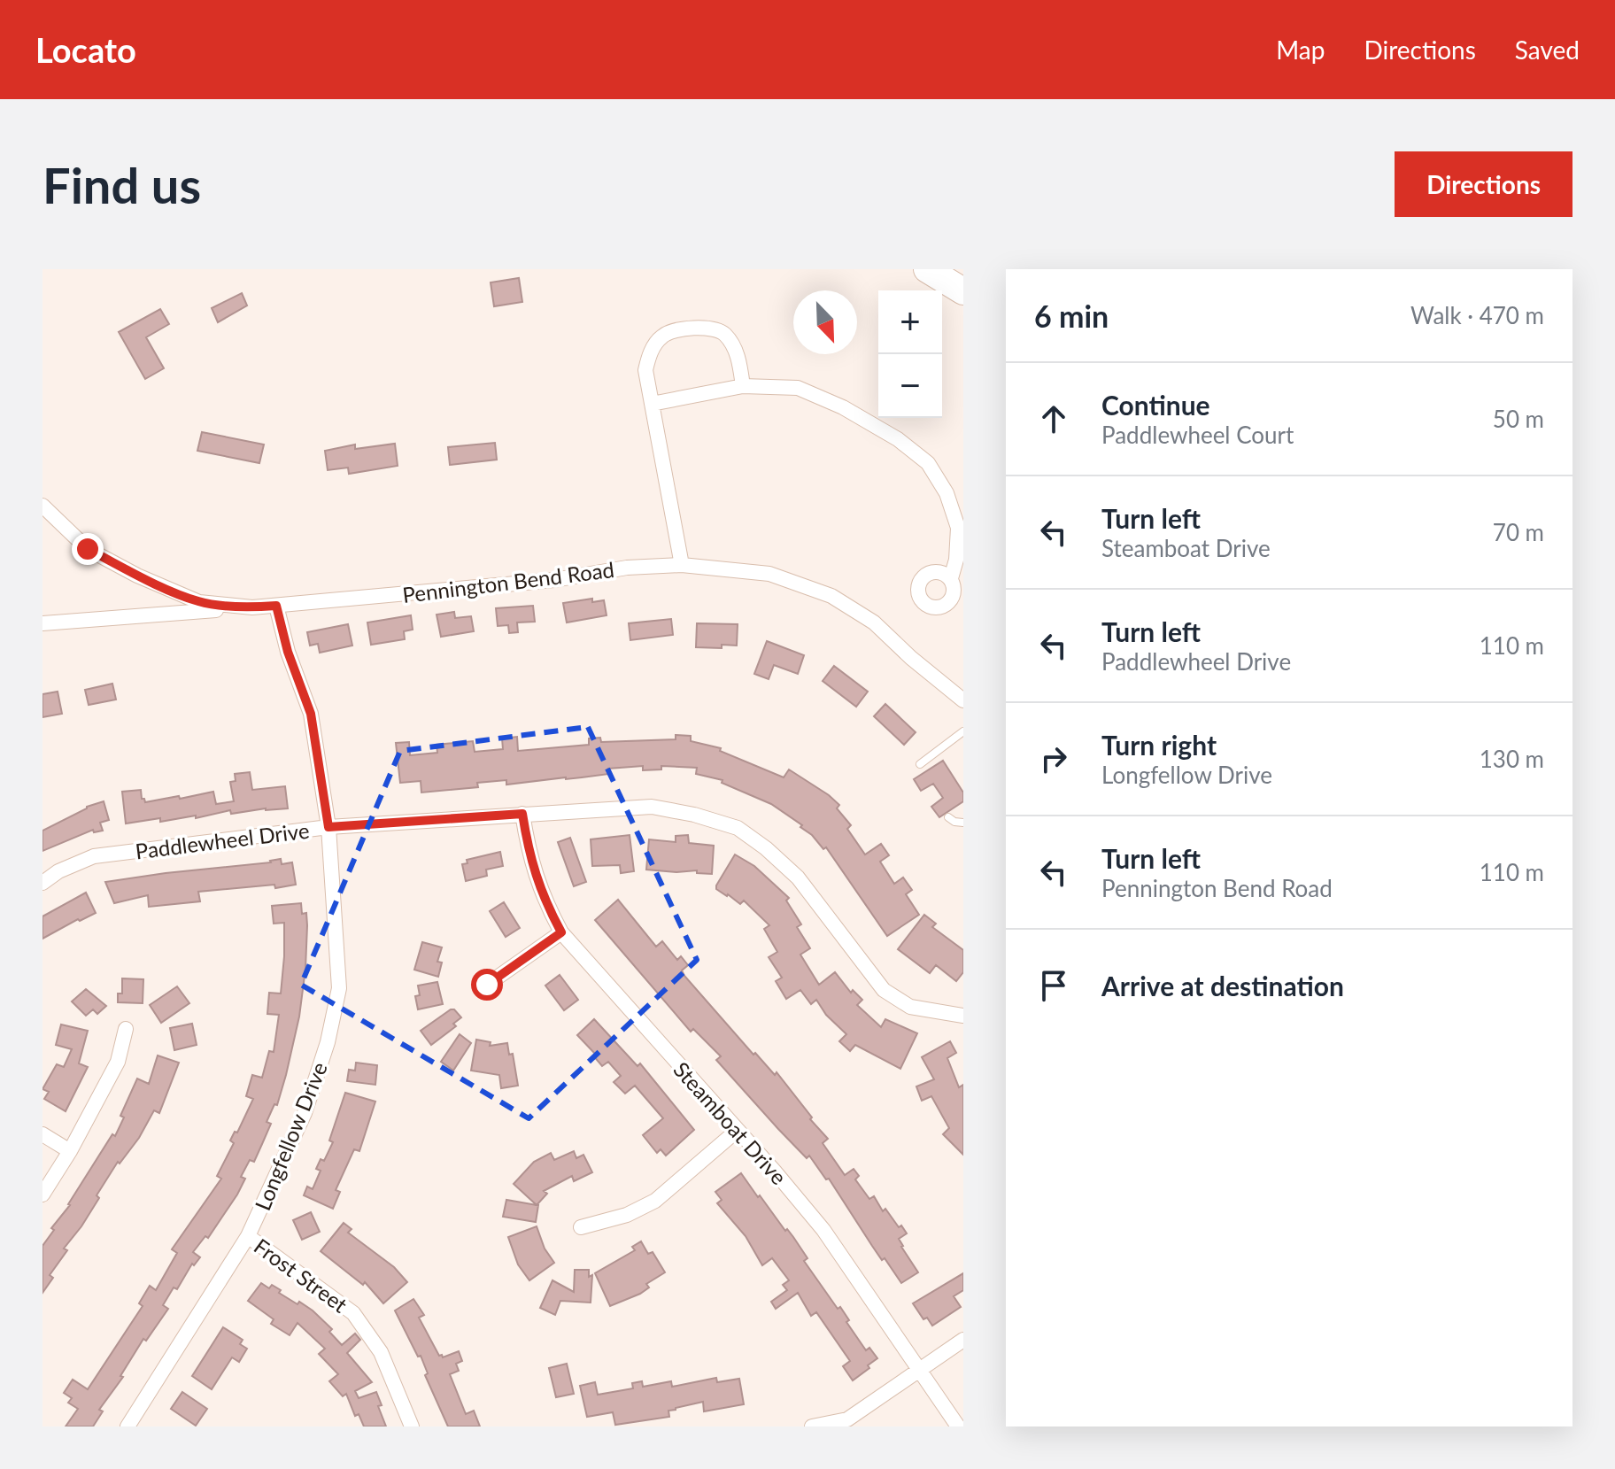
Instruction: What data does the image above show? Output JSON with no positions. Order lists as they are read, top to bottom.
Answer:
{
  "streets": {
    "street": [
      "Pennington Bend Road",
      "Paddlewheel Drive",
      "Steamboat Drive",
      "Longfellow Drive",
      "Frost Street"
    ]
  },
  "crossings": [
    ["Pennington Bend Road", "Longfellow Drive"],
    ["Paddlewheel Drive", "Steamboat Drive"],
    ["Paddlewheel Drive", "Longfellow Drive"],
    ["Longfellow Drive", "Frost Street"]
  ],
  "north": "bottom right",
  "page": {
    "header": "Locato",
    "nav": ["Map", "Directions", "Saved"],
    "buttons": "Directions",
    "title": "Find us",
    "heading": ["6 min", "Walk · 470 m"],
    "map_buttons": ["+", "−"],
    "list": [
      ["Continue", "Paddlewheel Court", "50 m"],
      ["Turn left", "Steamboat Drive", "70 m"],
      ["Turn left", "Paddlewheel Drive", "110 m"],
      ["Turn right", "Longfellow Drive", "130 m"],
      ["Turn left", "Pennington Bend Road", "110 m"],
      "Arrive at destination"
    ]
  }
}
